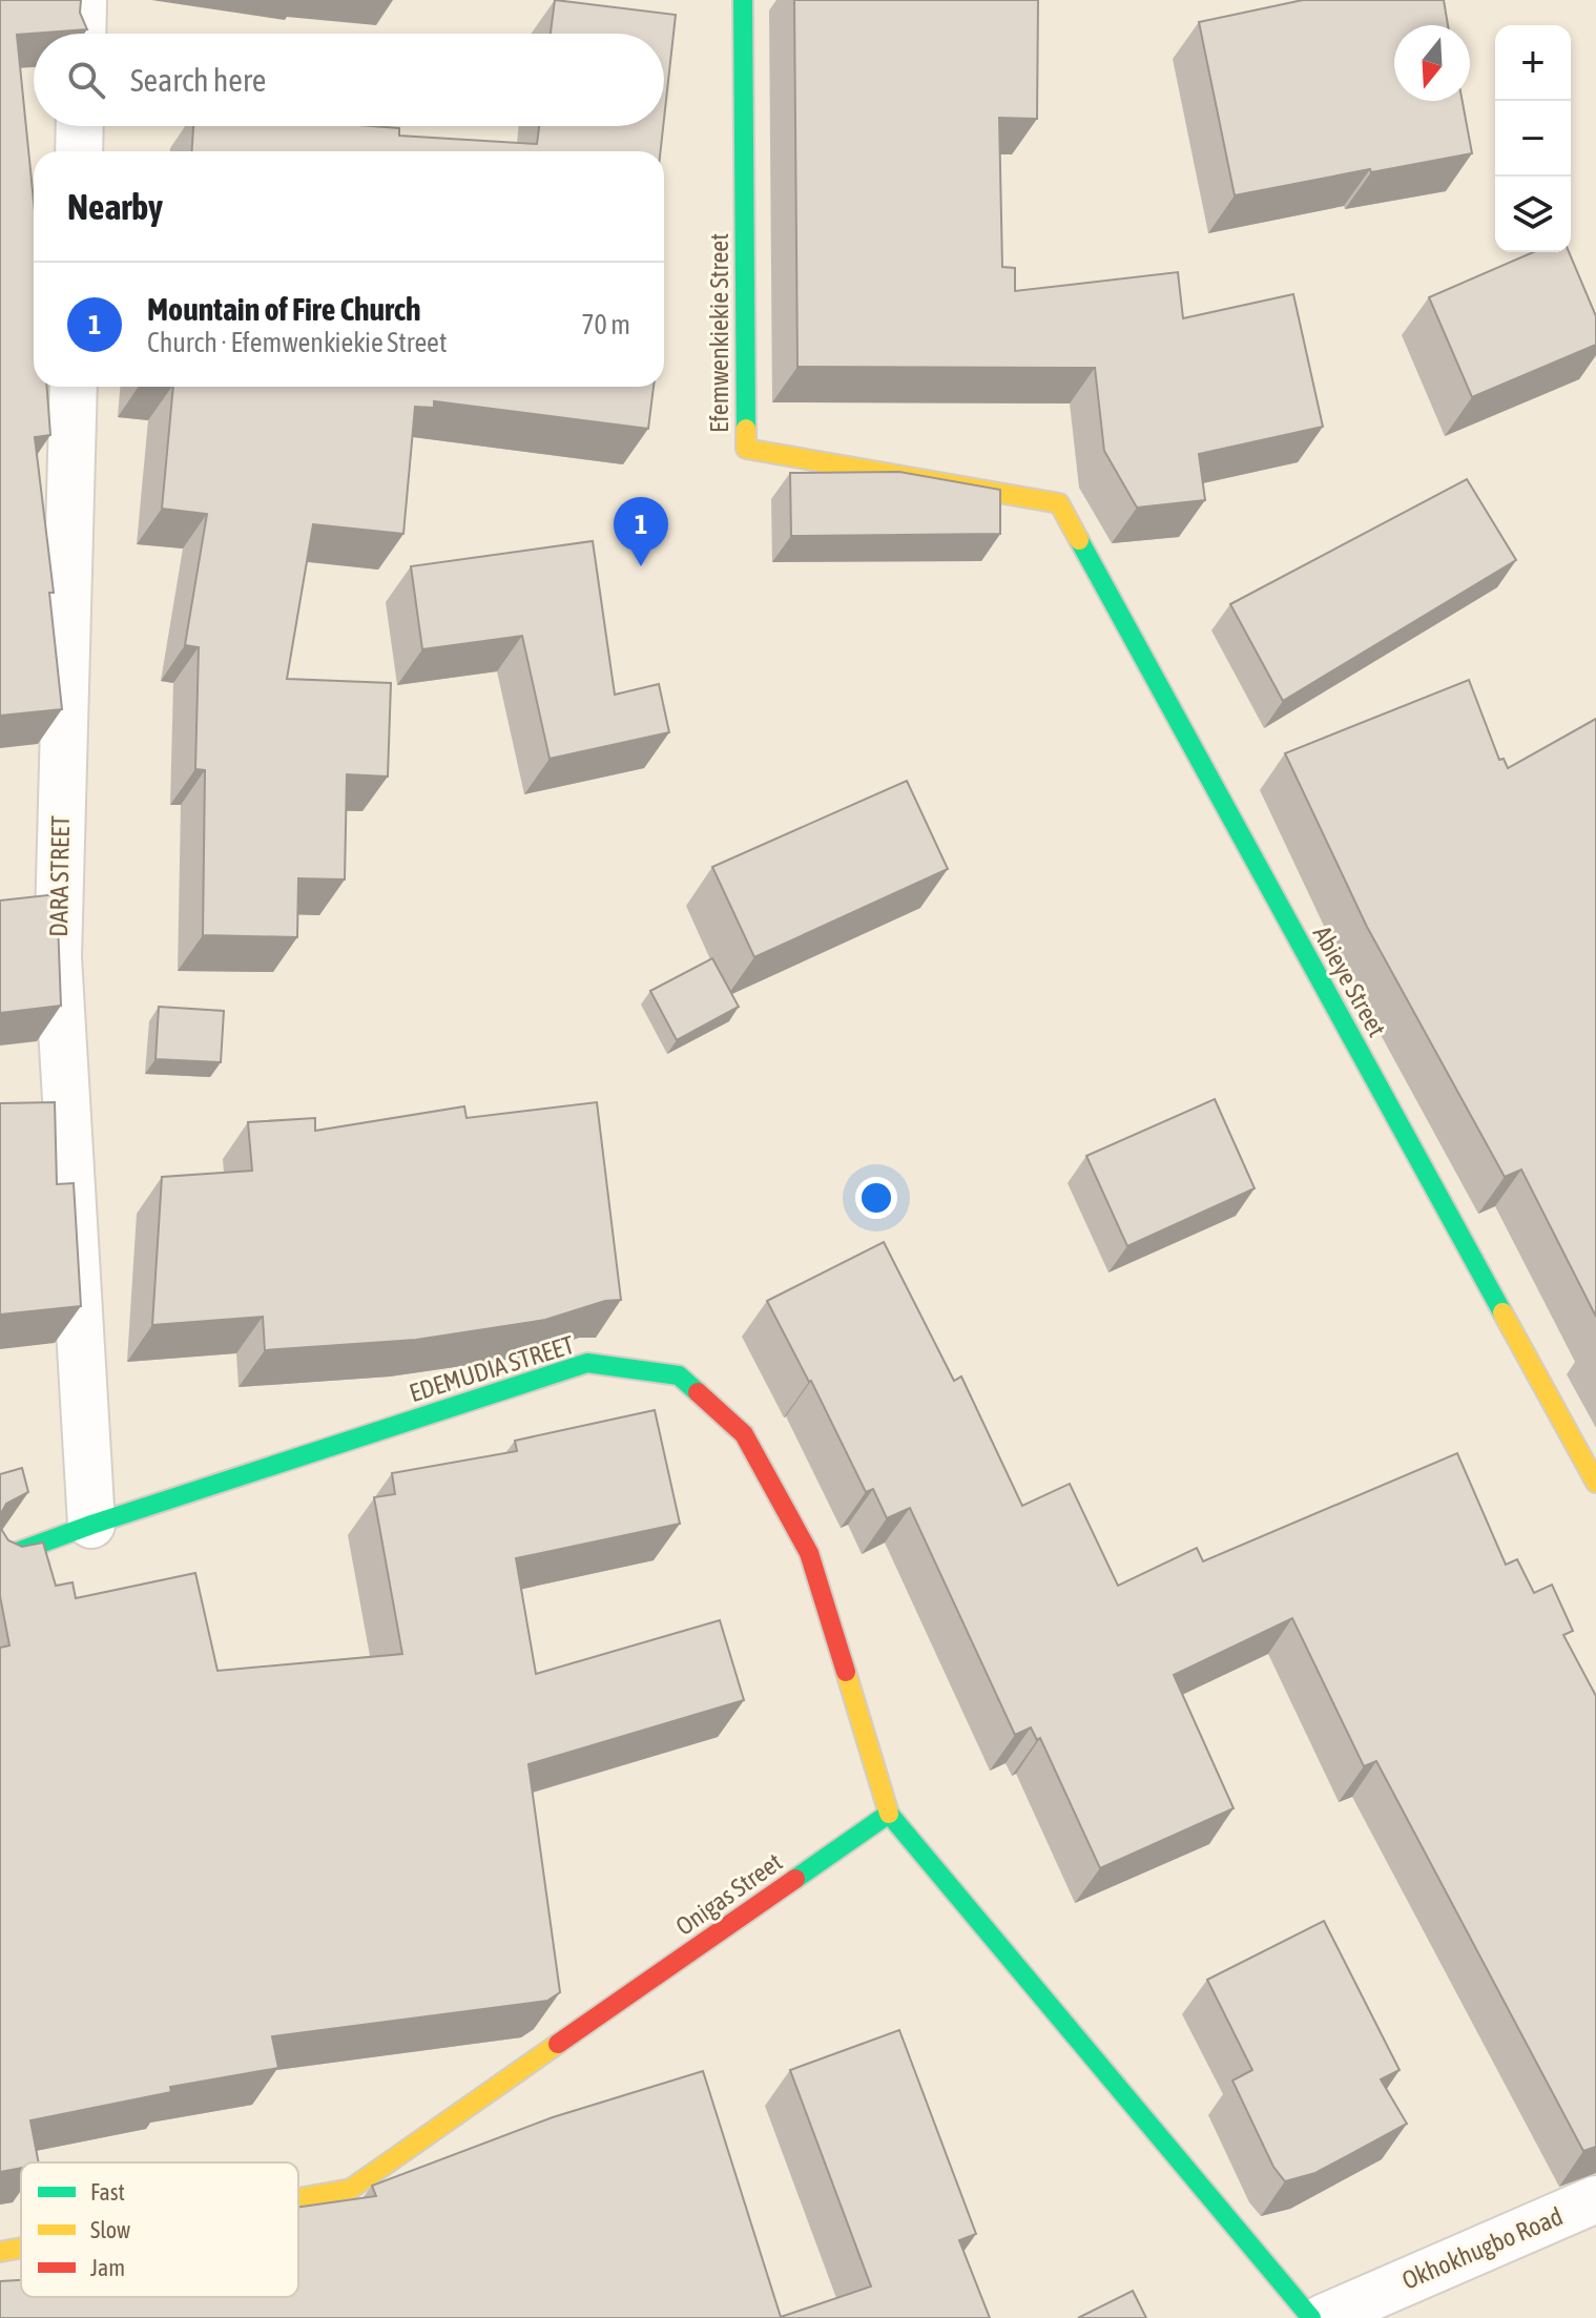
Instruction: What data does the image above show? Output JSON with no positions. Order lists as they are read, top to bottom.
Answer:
{
  "streets": {
    "street": [
      "Efemwenkiekie Street",
      "DARA STREET",
      "Abieye Street",
      "EDEMUDIA STREET",
      "Onigas Street",
      "Okhokhugbo Road"
    ]
  },
  "crossings": [
    ["Efemwenkiekie Street", "Abieye Street"],
    ["DARA STREET", "EDEMUDIA STREET"],
    ["EDEMUDIA STREET", "Onigas Street"]
  ],
  "legend": ["Fast", "Slow", "Jam"],
  "north": "bottom",
  "page": {
    "map_buttons": ["+", "−"],
    "search": "Search here",
    "heading": "Nearby",
    "list": [
      {
        "mark": "1",
        "name": "Mountain of Fire Church",
        "note": "Church · Efemwenkiekie Street",
        "value": "70 m"
      }
    ],
    "pins": "1"
  }
}
